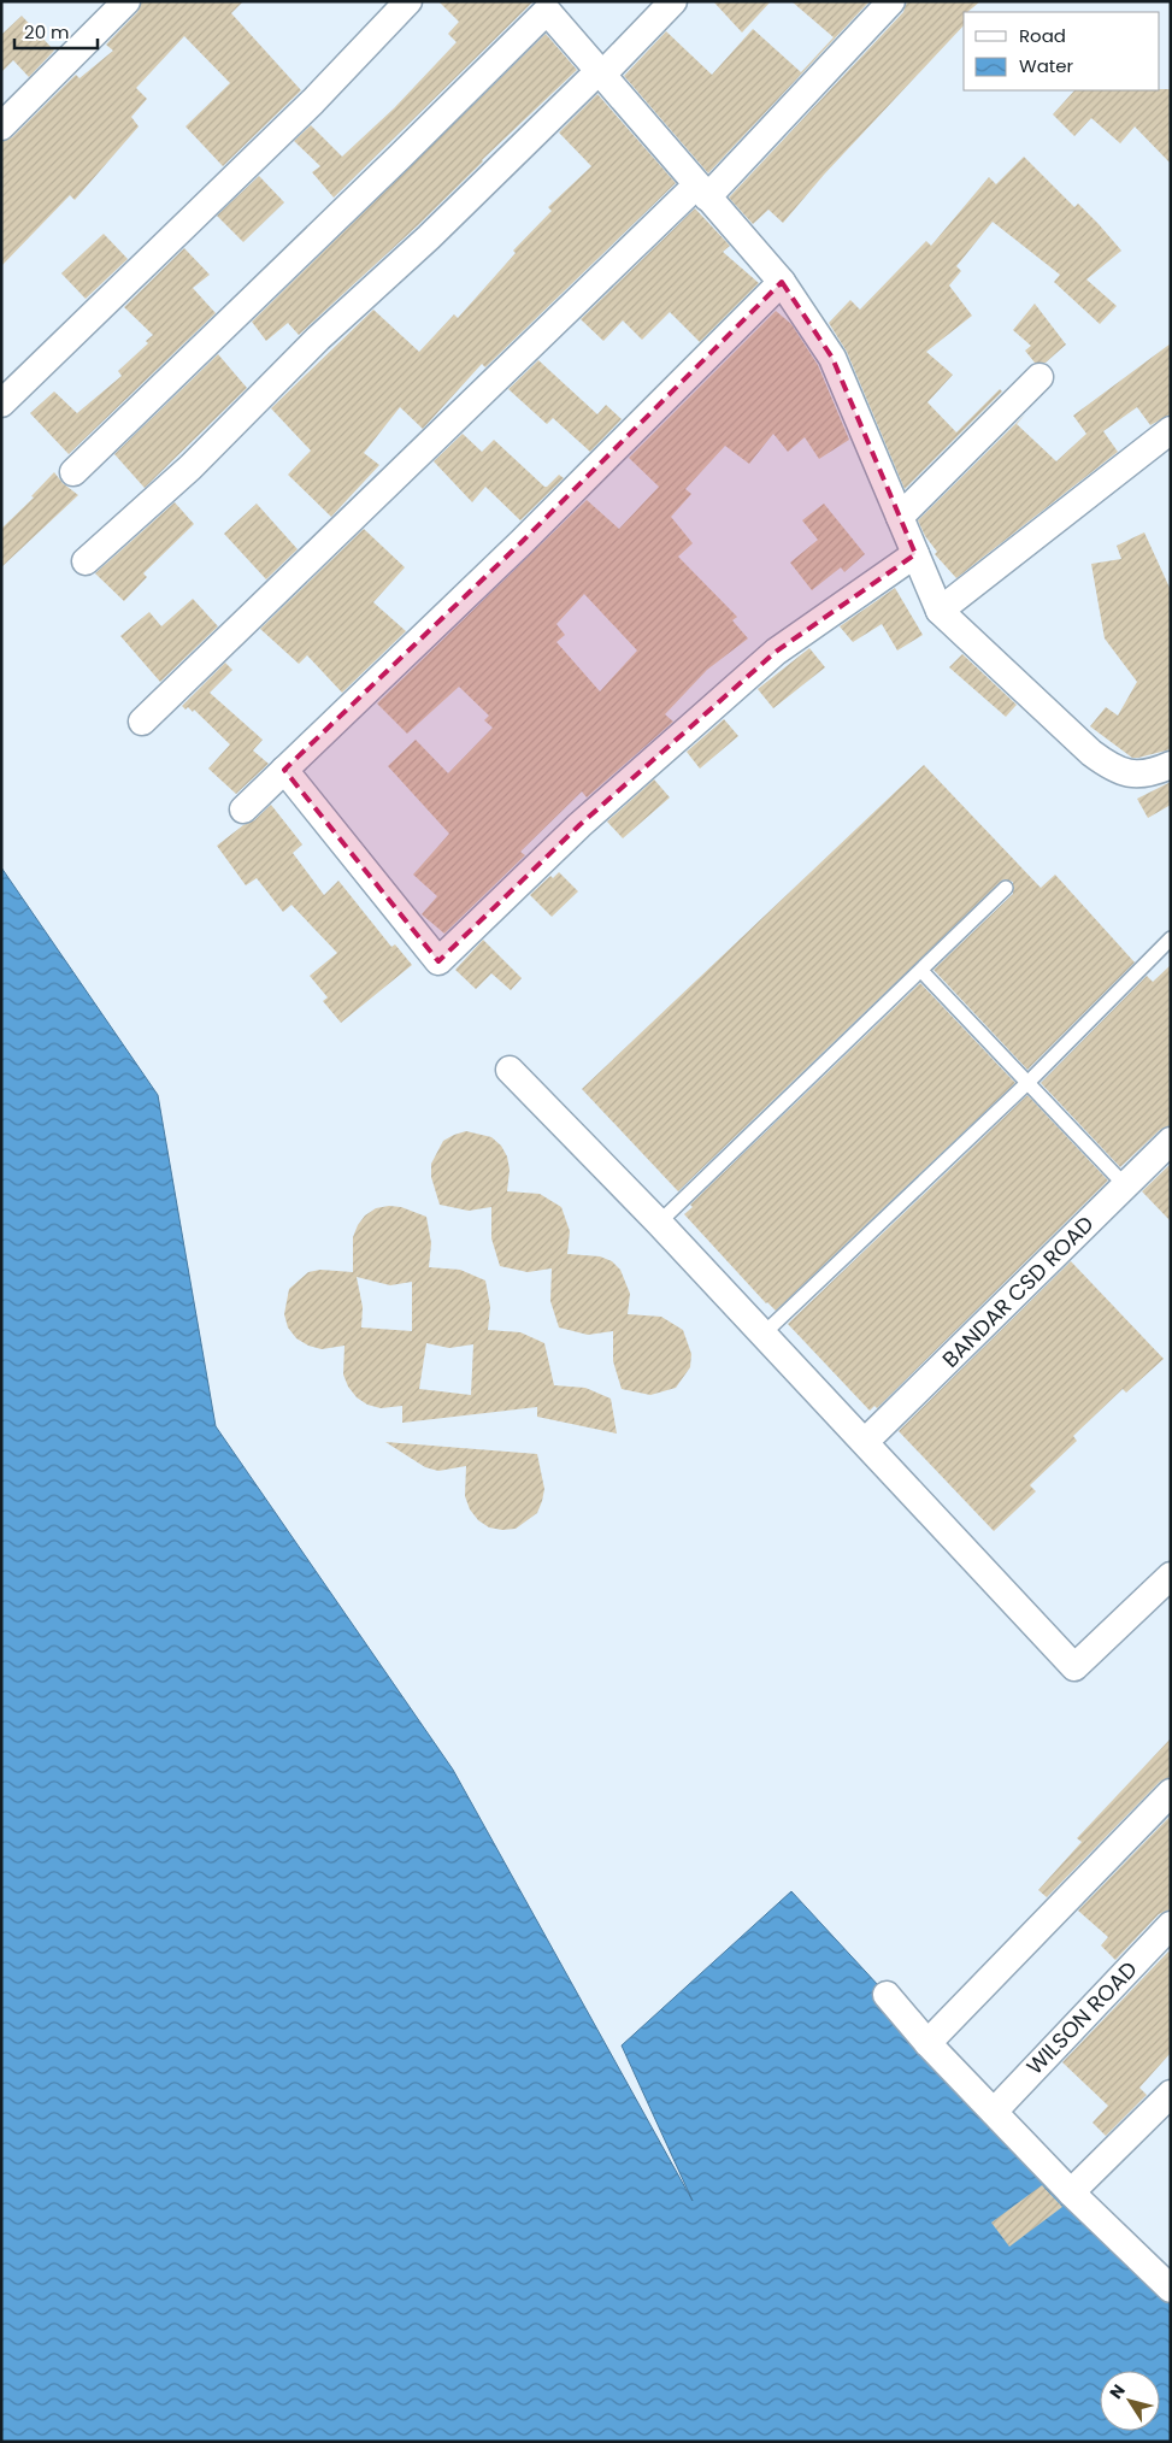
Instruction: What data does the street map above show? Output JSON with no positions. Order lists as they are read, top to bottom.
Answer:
{
  "streets": {
    "street": ["BANDAR CSD ROAD", "WILSON ROAD"]
  },
  "legend": ["Road", "Water"],
  "scale_bar": "20 m",
  "north": "top left"
}
